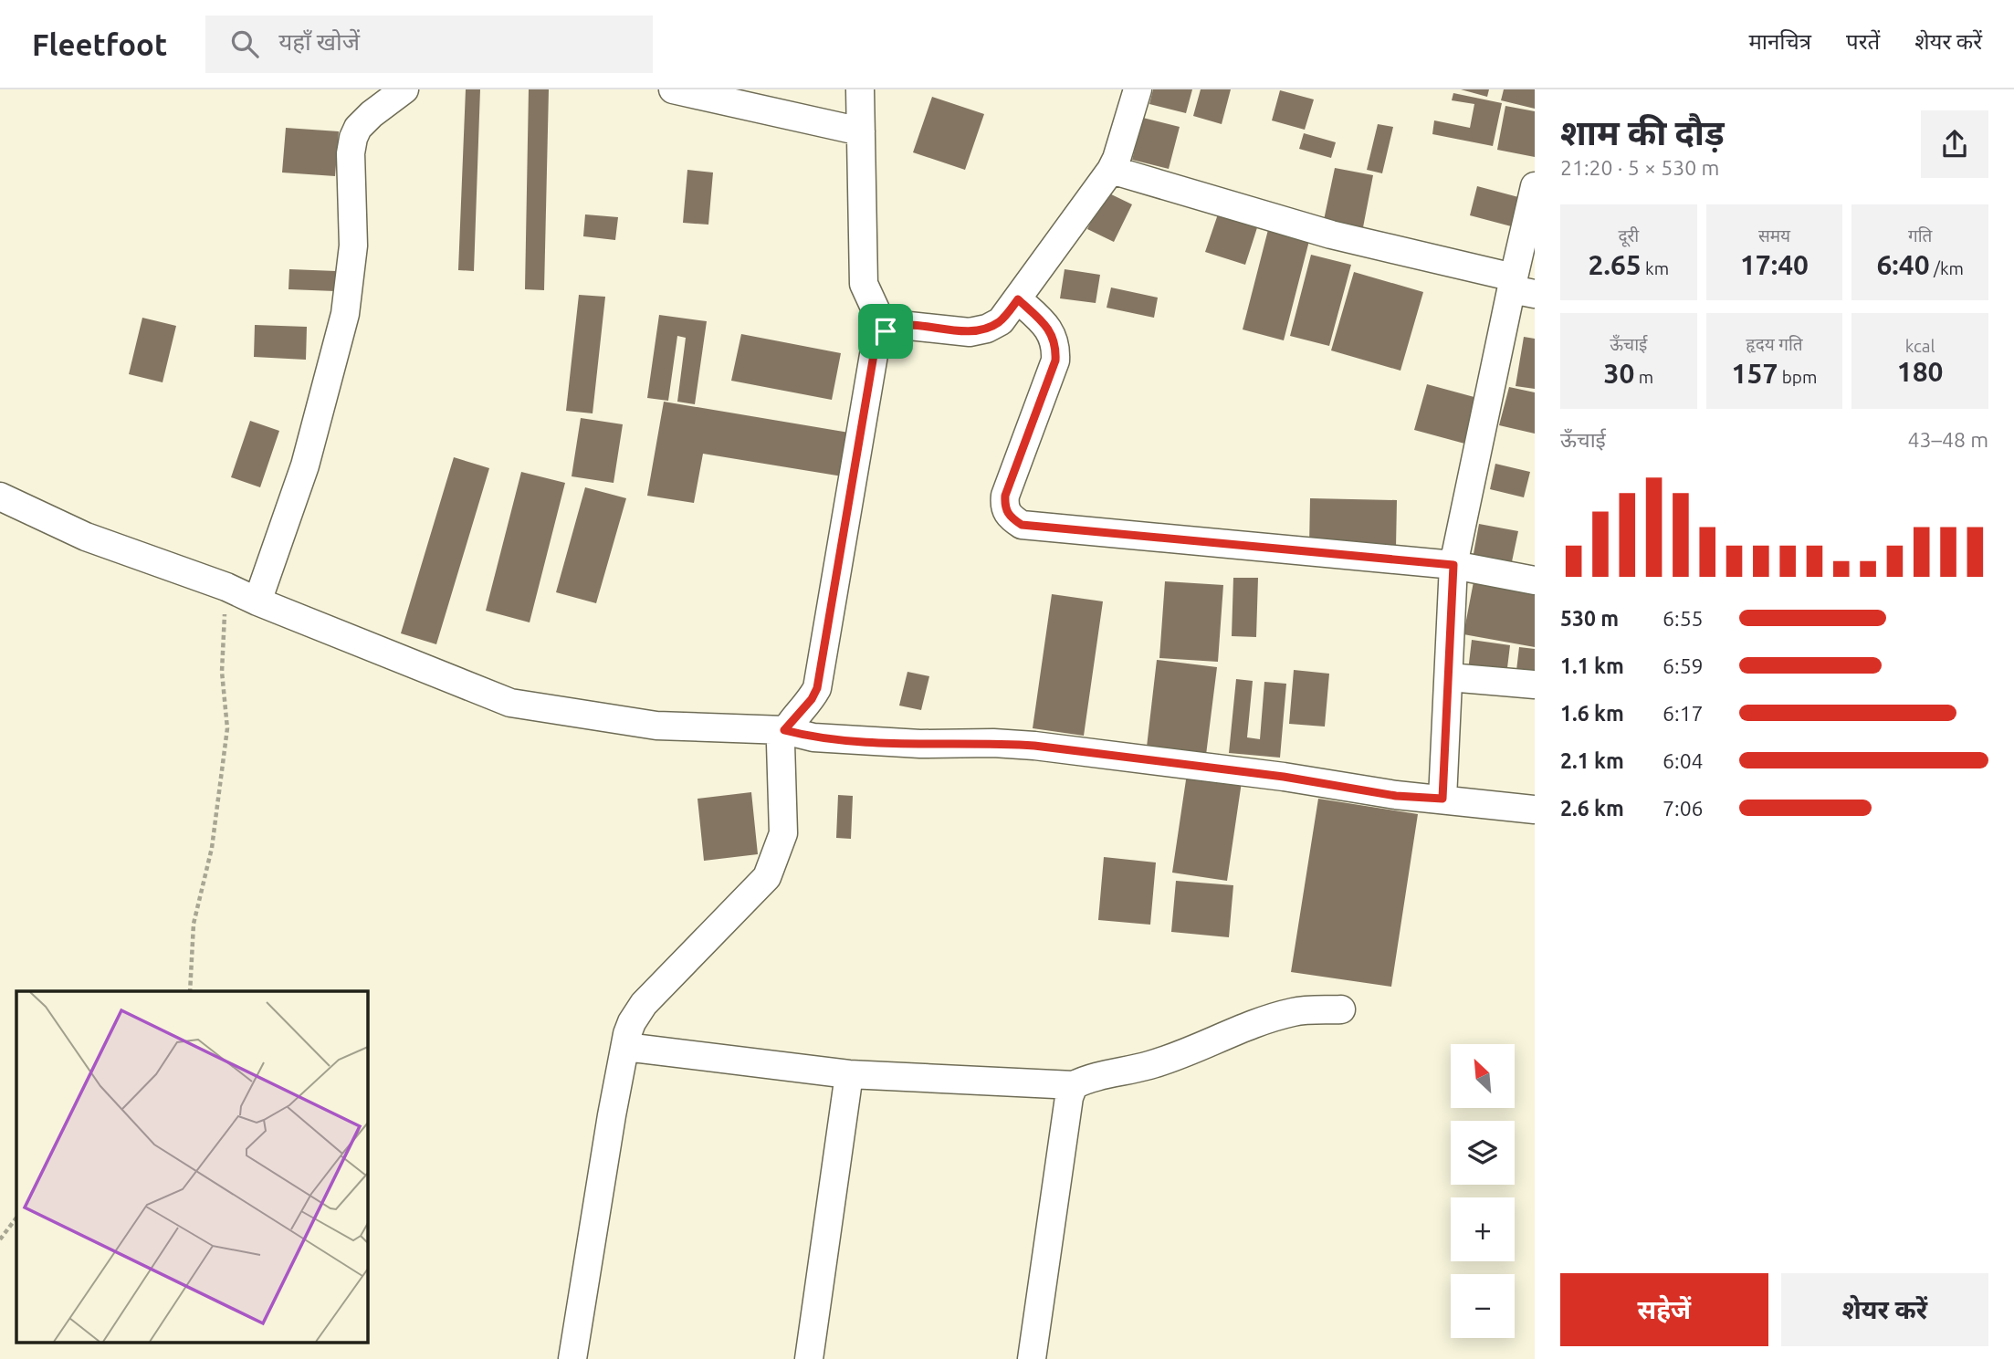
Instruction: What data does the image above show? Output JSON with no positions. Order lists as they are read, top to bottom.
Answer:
{
  "north": "top left",
  "page": {
    "header": "Fleetfoot",
    "search": "यहाँ खोजें",
    "nav": ["मानचित्र", "परतें", "शेयर करें"],
    "heading": ["शाम की दौड़", "21:20 · 5 × 530 m"],
    "stats": [
      ["दूरी", "2.65 km"],
      ["समय", "17:40"],
      ["गति", "6:40 /km"],
      ["ऊँचाई", "30 m"],
      ["हृदय गति", "157 bpm"],
      ["kcal", "180"]
    ],
    "chart": ["ऊँचाई", "43–48 m"],
    "list": [
      {
        "name": "530 m",
        "note": "6:55"
      },
      {
        "name": "1.1 km",
        "note": "6:59"
      },
      {
        "name": "1.6 km",
        "note": "6:17"
      },
      {
        "name": "2.1 km",
        "note": "6:04"
      },
      {
        "name": "2.6 km",
        "note": "7:06"
      }
    ],
    "map_buttons": ["+", "−"],
    "buttons": ["सहेजें", "शेयर करें"]
  }
}
